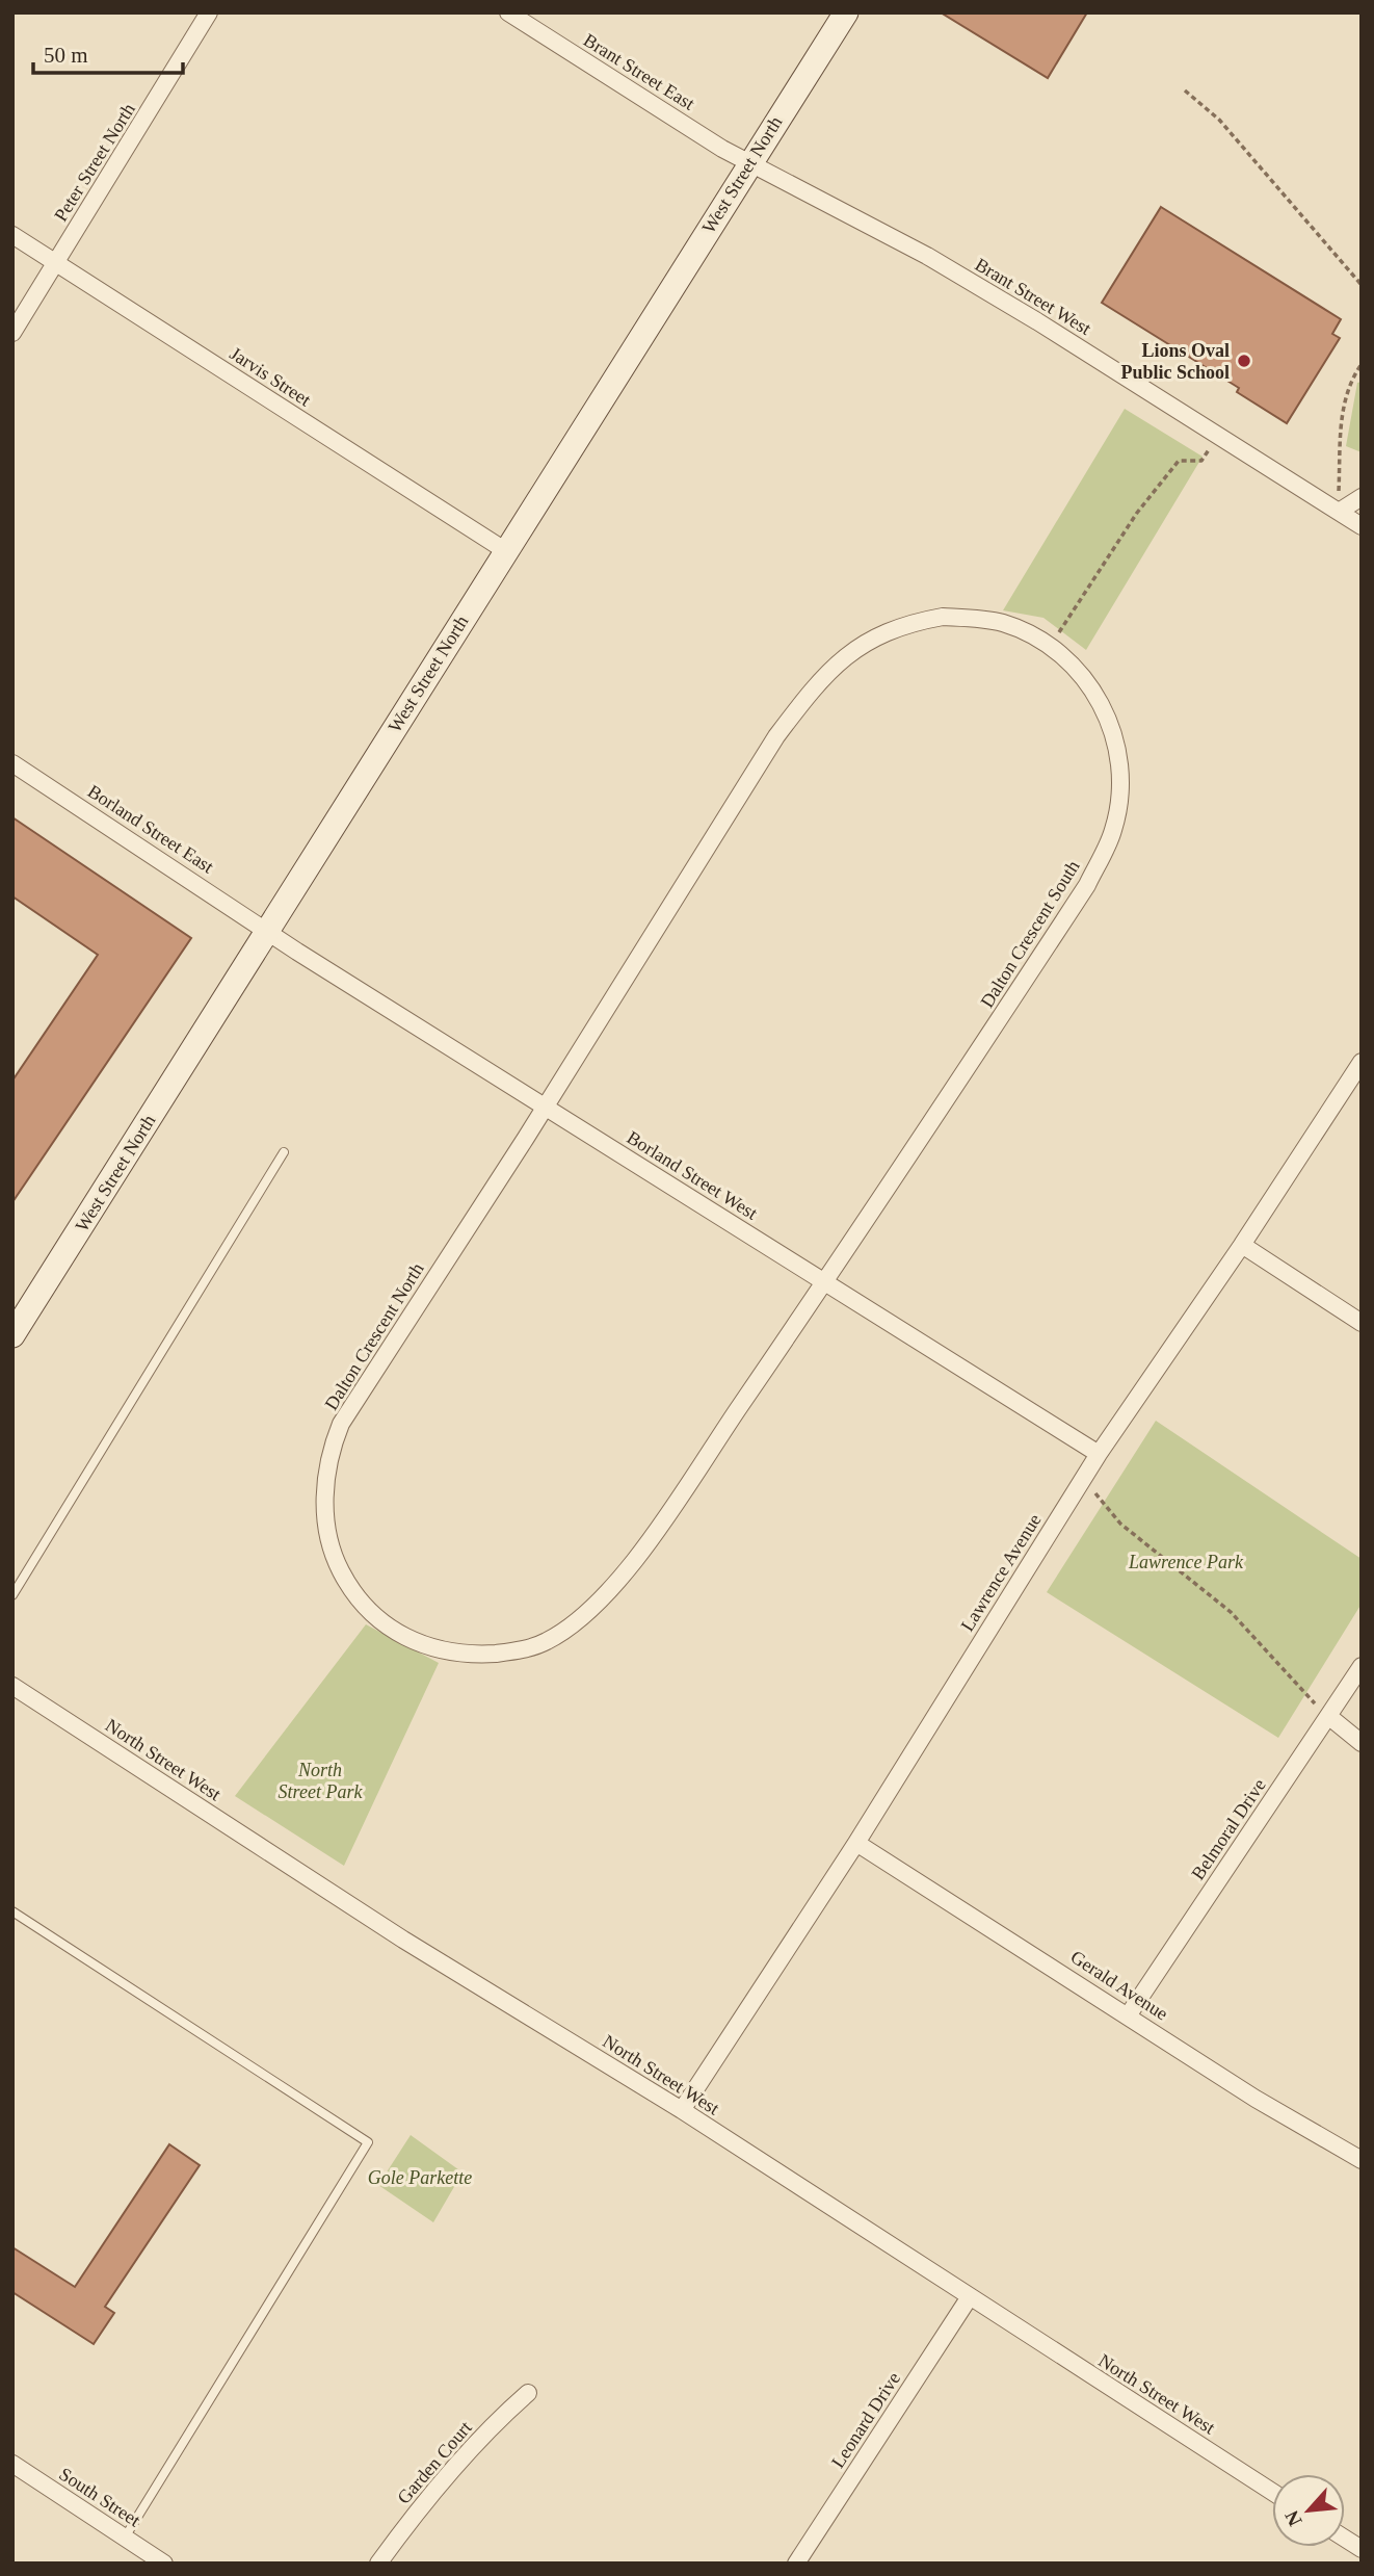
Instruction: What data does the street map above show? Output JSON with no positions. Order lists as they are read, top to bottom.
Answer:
{
  "streets": {
    "main road": ["West Street North"],
    "street": [
      "Brant Street East",
      "Peter Street North",
      "Brant Street West",
      "Jarvis Street",
      "Borland Street East",
      "Dalton Crescent South",
      "Borland Street West",
      "Dalton Crescent North",
      "Lawrence Avenue",
      "North Street West",
      "Belmoral Drive",
      "Gerald Avenue",
      "Leonard Drive",
      "Garden Court",
      "South Street"
    ]
  },
  "crossings": [
    ["Brant Street East", "West Street North"],
    ["Brant Street East", "Brant Street West"],
    ["Peter Street North", "Jarvis Street"],
    ["West Street North", "Brant Street West"],
    ["West Street North", "Jarvis Street"],
    ["West Street North", "Borland Street East"],
    ["West Street North", "Borland Street West"],
    ["Borland Street East", "Borland Street West"],
    ["Dalton Crescent South", "Borland Street West"],
    ["Dalton Crescent South", "Dalton Crescent North"],
    ["Borland Street West", "Dalton Crescent North"],
    ["Borland Street West", "Lawrence Avenue"],
    ["Lawrence Avenue", "North Street West"],
    ["Lawrence Avenue", "Gerald Avenue"],
    ["North Street West", "Leonard Drive"],
    ["Belmoral Drive", "Gerald Avenue"]
  ],
  "parks": ["Lawrence Park", "North Street Park", "Gole Parkette"],
  "places": ["Lions Oval Public School"],
  "scale_bar": "50 m",
  "north": "bottom left"
}
